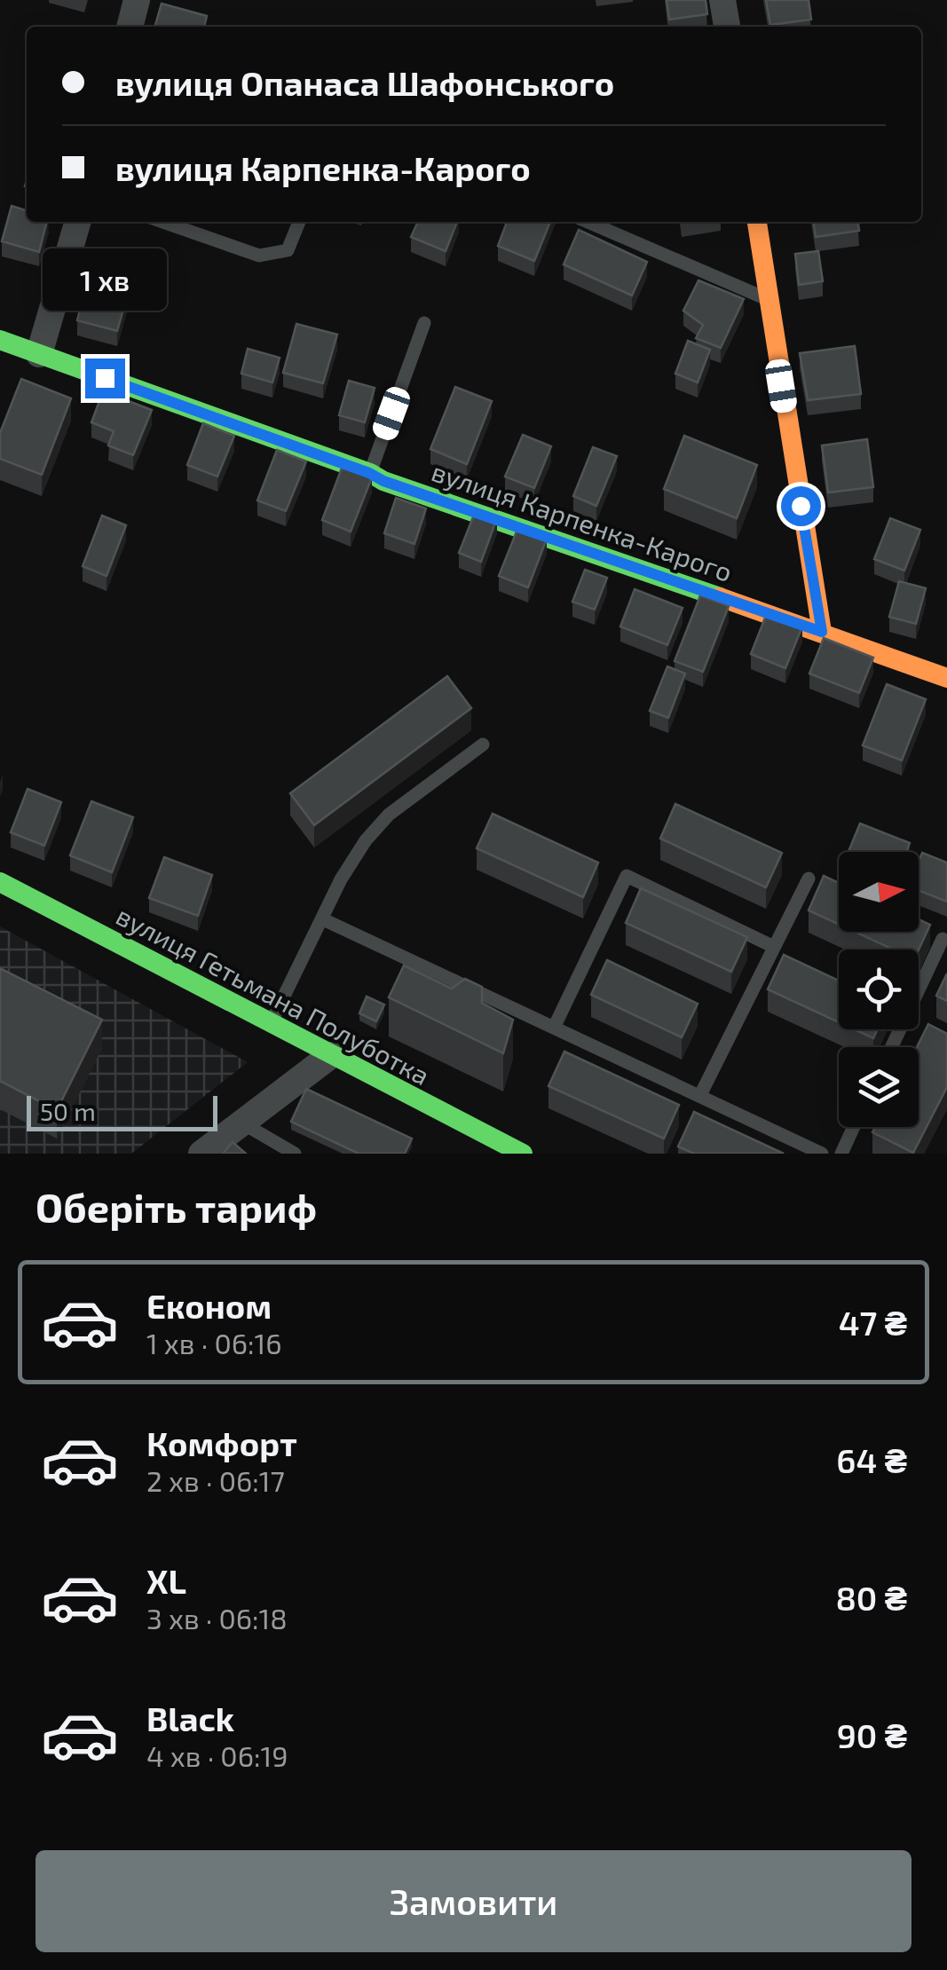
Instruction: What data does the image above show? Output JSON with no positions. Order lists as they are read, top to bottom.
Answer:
{
  "streets": {
    "street": ["вулиця Карпенка-Карого", "вулиця Гетьмана Полуботка"]
  },
  "scale_bar": "50 m",
  "north": "right",
  "page": {
    "banner": ["вулиця Опанаса Шафонського", "вулиця Карпенка-Карого"],
    "bubble": "1 хв",
    "scale": "50 m",
    "heading": "Оберіть тариф",
    "list": [
      {
        "name": "Економ",
        "note": "1 хв · 06:16",
        "value": "47 ₴"
      },
      {
        "name": "Комфорт",
        "note": "2 хв · 06:17",
        "value": "64 ₴"
      },
      {
        "name": "XL",
        "note": "3 хв · 06:18",
        "value": "80 ₴"
      },
      {
        "name": "Black",
        "note": "4 хв · 06:19",
        "value": "90 ₴"
      }
    ],
    "buttons": "Замовити"
  }
}
